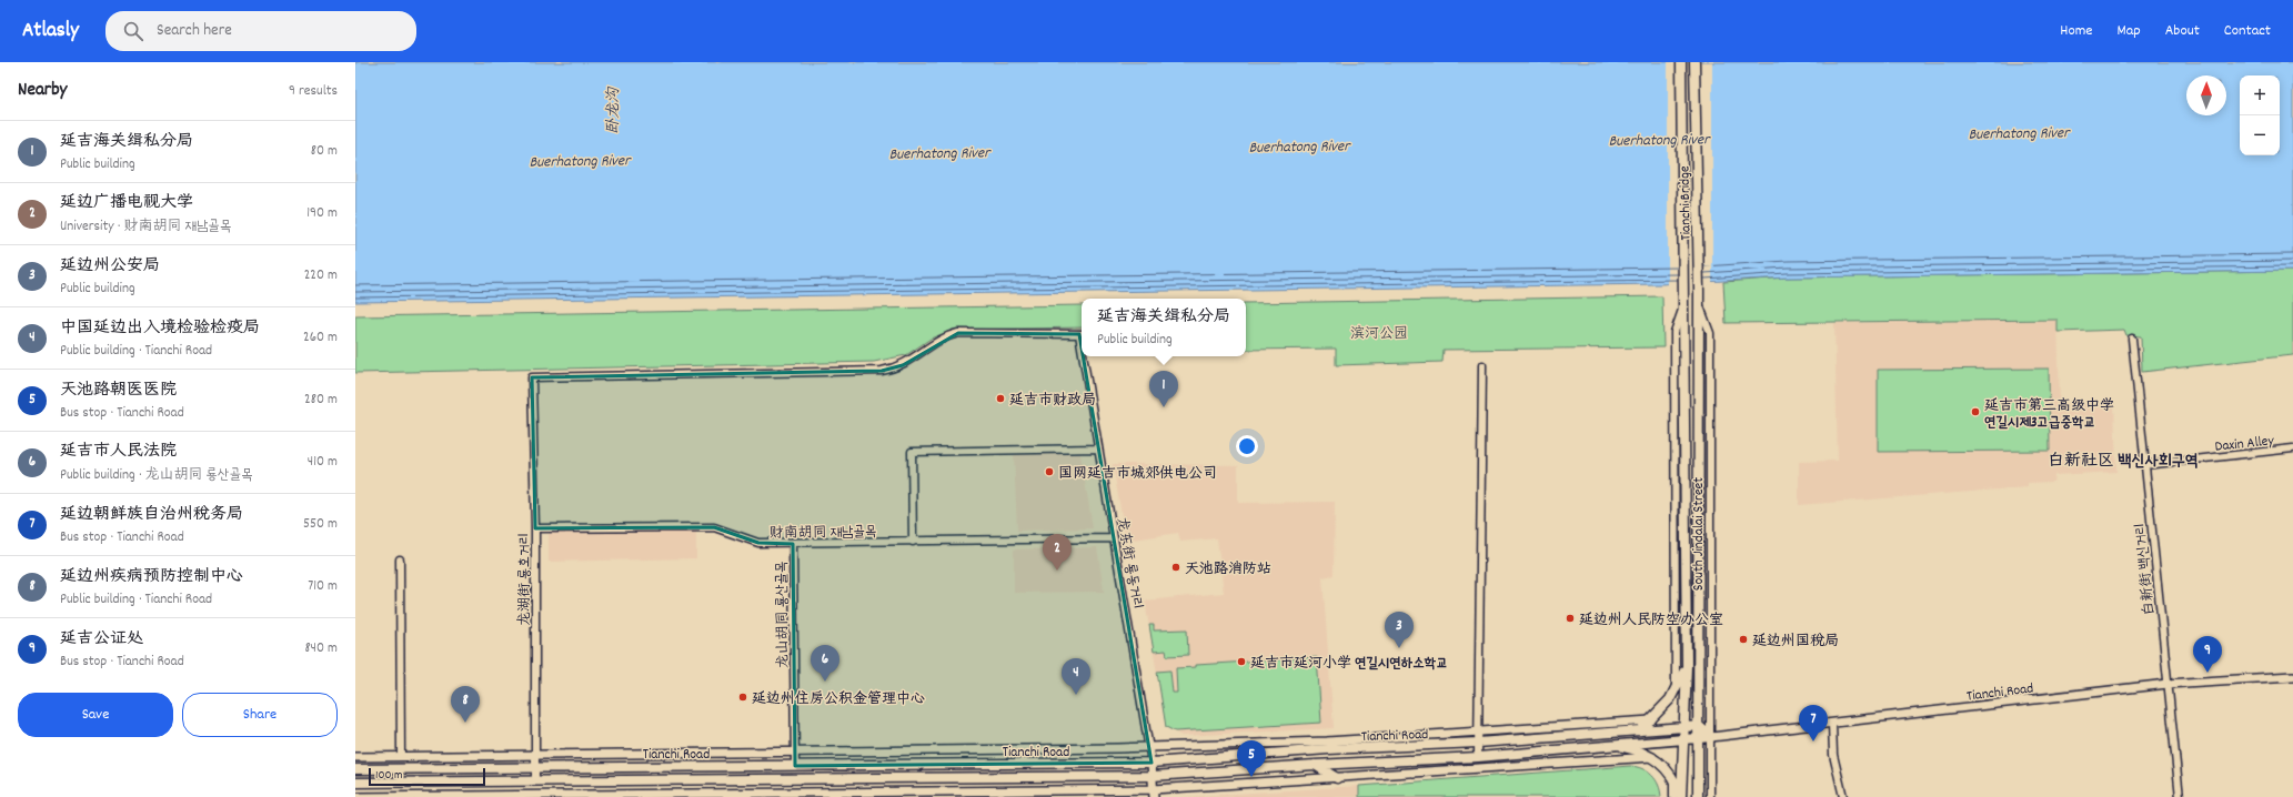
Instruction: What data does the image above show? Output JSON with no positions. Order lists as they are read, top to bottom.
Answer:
{
  "streets": {
    "main road": ["Tianchi Bridge", "South Jindalai Street", "Tianchi Road"],
    "street": [
      "Daxin Alley",
      "财南胡同 재남골목",
      "龙东街 룡동거리",
      "白新街 백신거리",
      "龙湖街 룡호거리",
      "龙山胡同 룡산골목"
    ]
  },
  "crossings": [
    ["Tianchi Bridge", "South Jindalai Street"],
    ["Daxin Alley", "白新街 백신거리"],
    ["财南胡同 재남골목", "龙东街 룡동거리"],
    ["财南胡同 재남골목", "龙湖街 룡호거리"],
    ["财南胡同 재남골목", "龙山胡同 룡산골목"],
    ["South Jindalai Street", "Tianchi Road"],
    ["龙东街 룡동거리", "Tianchi Road"],
    ["白新街 백신거리", "Tianchi Road"],
    ["龙湖街 룡호거리", "Tianchi Road"],
    ["龙山胡同 룡산골목", "Tianchi Road"]
  ],
  "districts": ["白新社区 백신사회구역"],
  "water": ["卧龙沟", "Buerhatong River"],
  "parks": ["滨河公园"],
  "places": [
    "延吉市财政局",
    "延吉市第三高级中学 연길시제3고급중학교",
    "国网延吉市城郊供电公司",
    "天池路消防站",
    "延边州人民防空办公室",
    "延边州国税局",
    "延吉市延河小学 연길시연하소학교",
    "延边州住房公积金管理中心"
  ],
  "scale_bar": "100 m",
  "north": "top",
  "page": {
    "header": "Atlasly",
    "search": "Search here",
    "nav": [
      "Home",
      "Map",
      "About",
      "Contact"
    ],
    "heading": ["Nearby", "9 results"],
    "map_buttons": ["+", "−"],
    "list": [
      {
        "mark": "1",
        "name": "延吉海关缉私分局",
        "note": "Public building",
        "value": "80 m"
      },
      {
        "mark": "2",
        "name": "延边广播电视大学",
        "note": "University · 财南胡同 재남골목",
        "value": "190 m"
      },
      {
        "mark": "3",
        "name": "延边州公安局",
        "note": "Public building",
        "value": "220 m"
      },
      {
        "mark": "4",
        "name": "中国延边出入境检验检疫局",
        "note": "Public building · Tianchi Road",
        "value": "260 m"
      },
      {
        "mark": "5",
        "name": "天池路朝医医院",
        "note": "Bus stop · Tianchi Road",
        "value": "280 m"
      },
      {
        "mark": "6",
        "name": "延吉市人民法院",
        "note": "Public building · 龙山胡同 룡산골목",
        "value": "410 m"
      },
      {
        "mark": "7",
        "name": "延边朝鲜族自治州税务局",
        "note": "Bus stop · Tianchi Road",
        "value": "550 m"
      },
      {
        "mark": "8",
        "name": "延边州疾病预防控制中心",
        "note": "Public building · Tianchi Road",
        "value": "710 m"
      },
      {
        "mark": "9",
        "name": "延吉公证处",
        "note": "Bus stop · Tianchi Road",
        "value": "840 m"
      }
    ],
    "popup": ["延吉海关缉私分局", "Public building"],
    "pins": [
      "1",
      "2",
      "3",
      "9",
      "6",
      "4",
      "8",
      "7",
      "5"
    ],
    "buttons": ["Save", "Share"],
    "scale": "100 m"
  }
}
